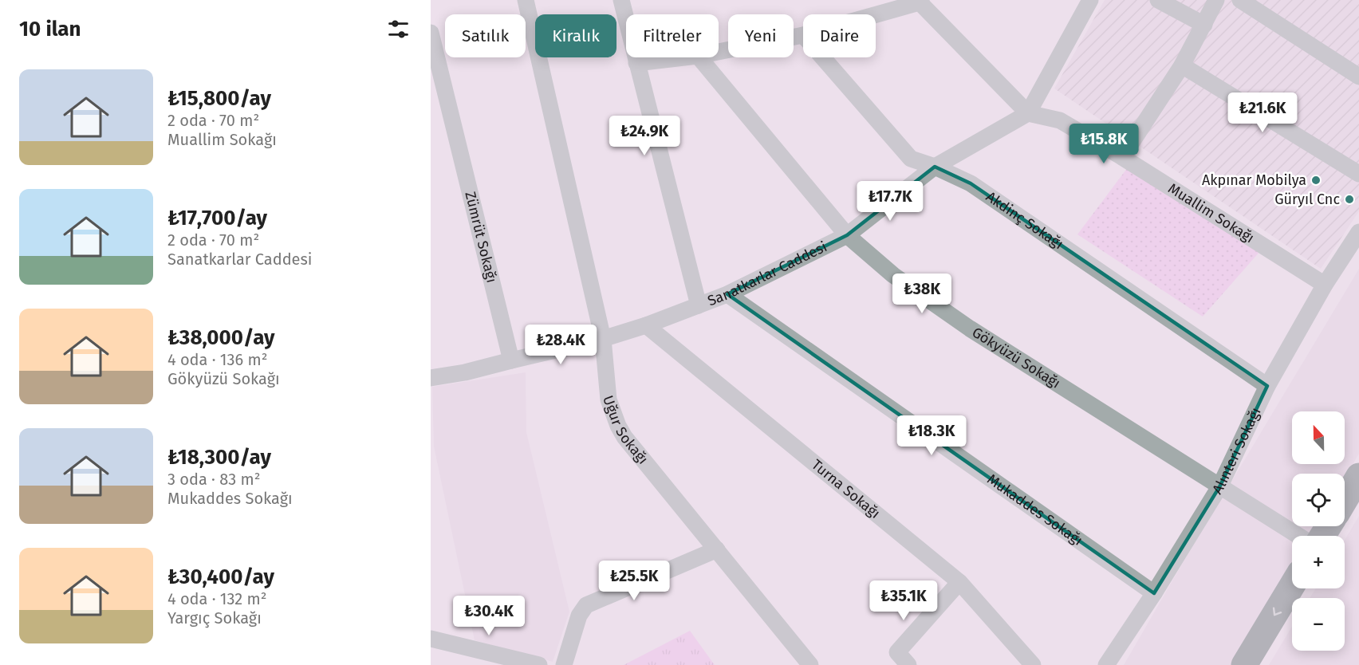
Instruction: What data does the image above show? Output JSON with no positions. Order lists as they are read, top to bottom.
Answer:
{
  "streets": {
    "street": [
      "Muallim Sokağı",
      "Akdinç Sokağı",
      "Zümrüt Sokağı",
      "Sanatkarlar Caddesi",
      "Gökyüzü Sokağı",
      "Uğur Sokağı",
      "Alınteri Sokağı",
      "Turna Sokağı",
      "Mukaddes Sokağı"
    ]
  },
  "crossings": [
    ["Muallim Sokağı", "Sanatkarlar Caddesi"],
    ["Muallim Sokağı", "Alınteri Sokağı"],
    ["Akdinç Sokağı", "Sanatkarlar Caddesi"],
    ["Akdinç Sokağı", "Alınteri Sokağı"],
    ["Zümrüt Sokağı", "Sanatkarlar Caddesi"],
    ["Sanatkarlar Caddesi", "Gökyüzü Sokağı"],
    ["Sanatkarlar Caddesi", "Uğur Sokağı"],
    ["Sanatkarlar Caddesi", "Turna Sokağı"],
    ["Sanatkarlar Caddesi", "Mukaddes Sokağı"],
    ["Gökyüzü Sokağı", "Alınteri Sokağı"],
    ["Alınteri Sokağı", "Mukaddes Sokağı"]
  ],
  "places": ["Akpınar Mobilya", "Güryıl Cnc"],
  "north": "top",
  "page": {
    "heading": "10 ilan",
    "chip": [
      "Satılık",
      "Kiralık",
      "Filtreler",
      "Yeni",
      "Daire"
    ],
    "list": [
      {
        "name": "₺15,800/ay",
        "note": "2 oda · 70 m² · Muallim Sokağı"
      },
      {
        "name": "₺17,700/ay",
        "note": "2 oda · 70 m² · Sanatkarlar Caddesi"
      },
      {
        "name": "₺38,000/ay",
        "note": "4 oda · 136 m² · Gökyüzü Sokağı"
      },
      {
        "name": "₺18,300/ay",
        "note": "3 oda · 83 m² · Mukaddes Sokağı"
      },
      {
        "name": "₺30,400/ay",
        "note": "4 oda · 132 m² · Yargıç Sokağı"
      }
    ],
    "price": [
      "₺21.6K",
      "₺24.9K",
      "₺15.8K",
      "₺17.7K",
      "₺38K",
      "₺28.4K",
      "₺18.3K",
      "₺25.5K",
      "₺35.1K",
      "₺30.4K"
    ],
    "map_buttons": ["+", "−"]
  }
}
